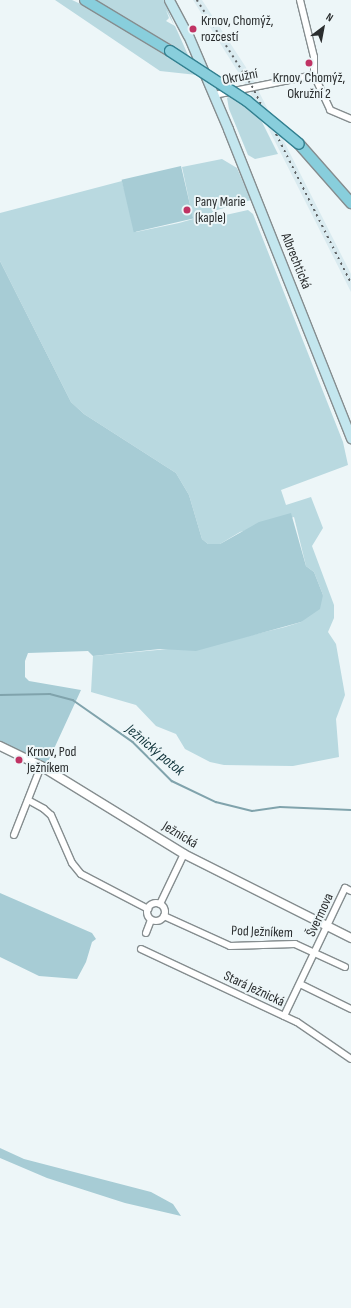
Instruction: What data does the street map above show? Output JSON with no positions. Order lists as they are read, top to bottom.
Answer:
{
  "streets": {
    "main road": ["Albrechtická"],
    "street": [
      "Okružní",
      "Ježnická",
      "Švermova",
      "Pod Ježníkem",
      "Stará Ježnická"
    ]
  },
  "crossings": [
    ["Okružní", "Albrechtická"],
    ["Ježnická", "Švermova"],
    ["Švermova", "Pod Ježníkem"],
    ["Švermova", "Stará Ježnická"]
  ],
  "water": ["Ježnický potok"],
  "places": [
    "Krnov, Chomýž, rozcestí",
    "Krnov, Chomýž, Okružní 2",
    "Pany Marie (kaple)",
    "Krnov, Pod Ježníkem"
  ],
  "north": "top right"
}
